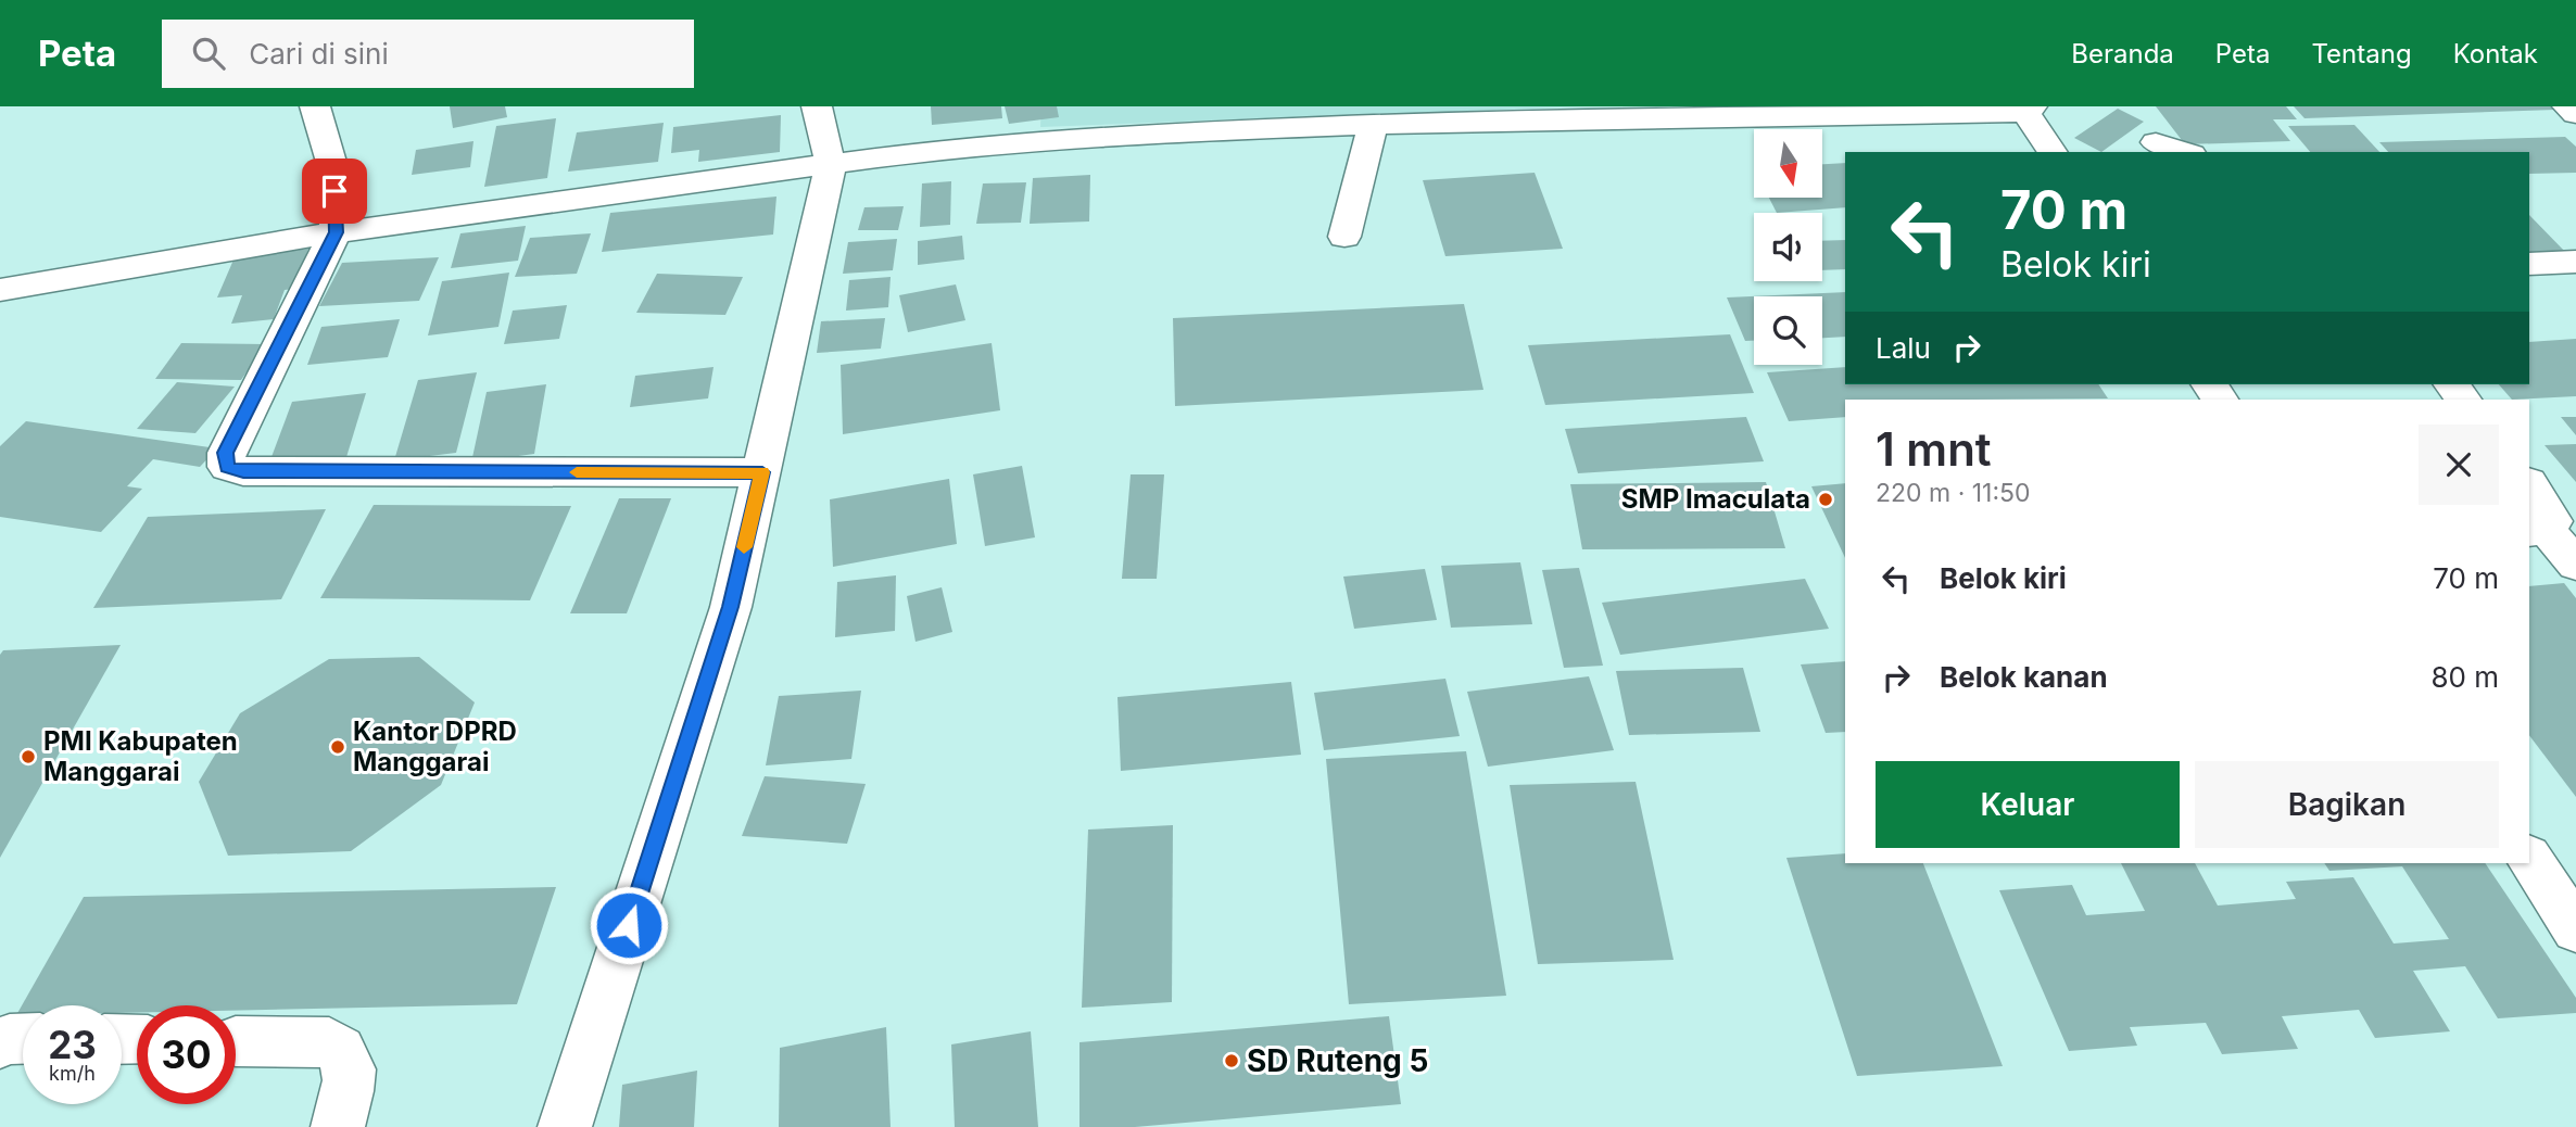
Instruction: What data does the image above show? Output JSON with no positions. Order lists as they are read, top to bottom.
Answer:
{
  "places": [
    "SMP Imaculata",
    "Kantor DPRD Manggarai",
    "PMI Kabupaten Manggarai",
    "SD Ruteng 5"
  ],
  "north": "bottom",
  "page": {
    "header": "Peta",
    "search": "Cari di sini",
    "nav": [
      "Beranda",
      "Peta",
      "Tentang",
      "Kontak"
    ],
    "turn": ["70 m", "Belok kiri"],
    "then": "Lalu",
    "heading": ["1 mnt", "220 m · 11:50"],
    "list": [
      {
        "name": "Belok kiri",
        "value": "70 m"
      },
      {
        "name": "Belok kanan",
        "value": "80 m"
      }
    ],
    "buttons": ["Keluar", "Bagikan"],
    "speed": "23 km/h",
    "limit": "30"
  }
}
